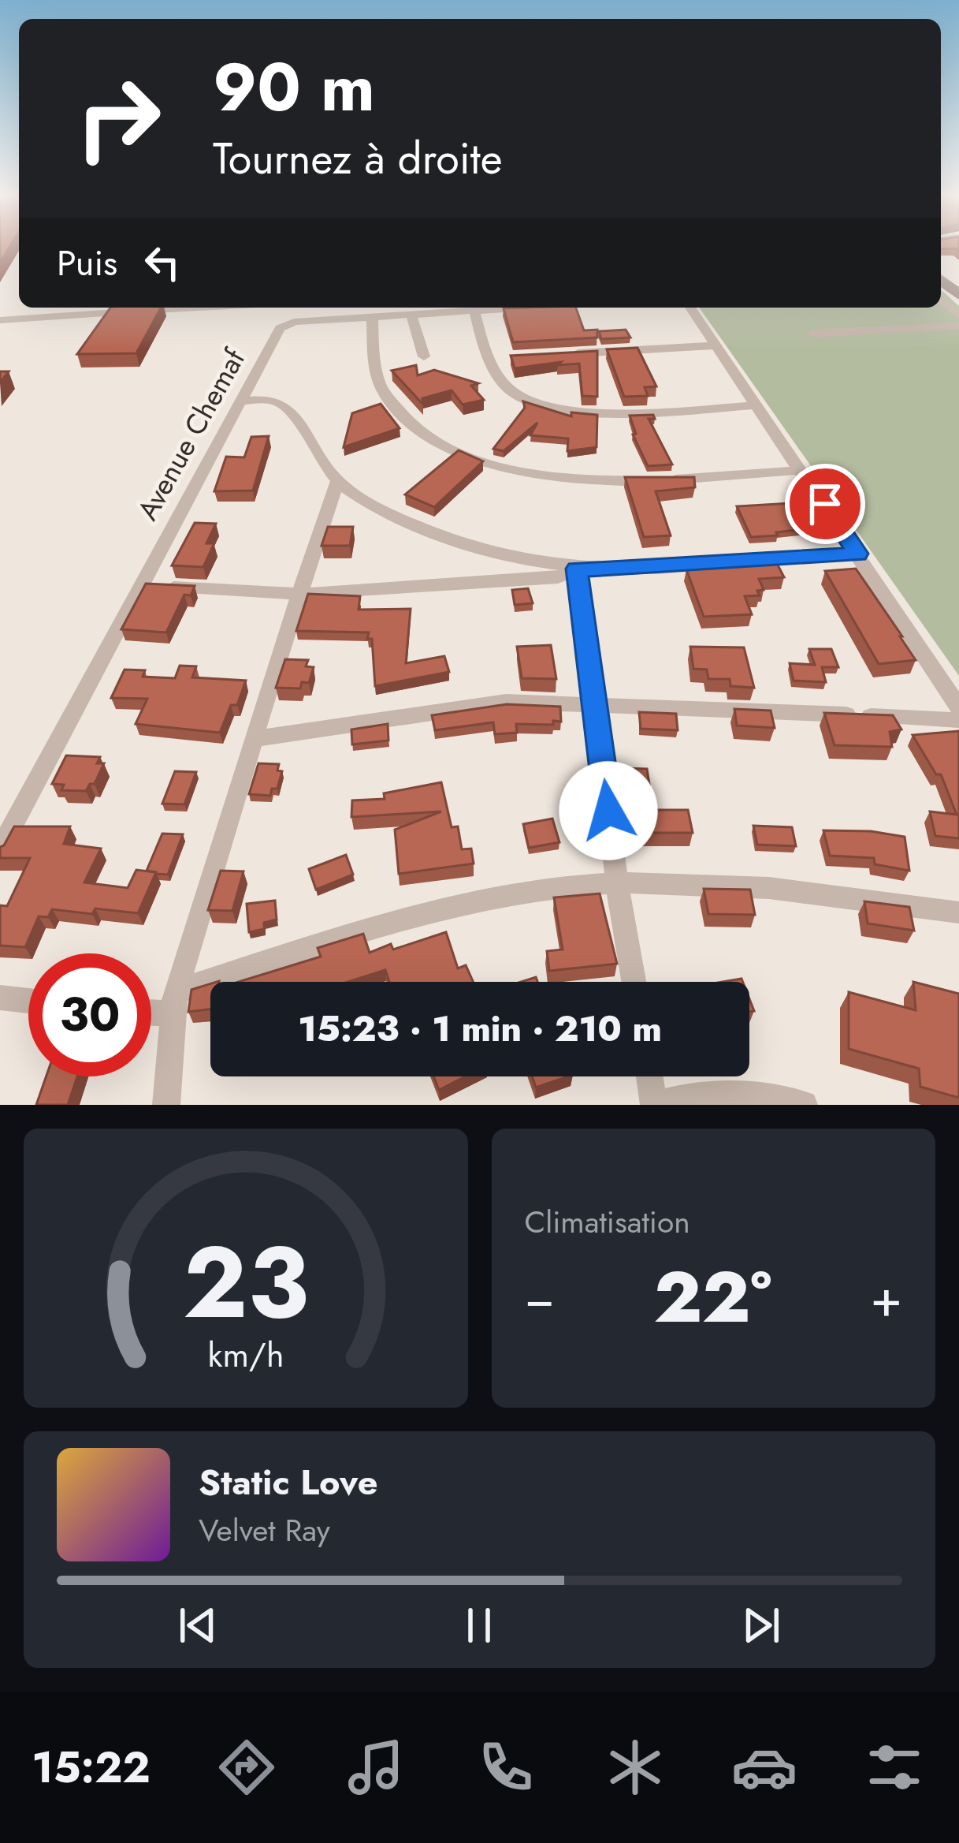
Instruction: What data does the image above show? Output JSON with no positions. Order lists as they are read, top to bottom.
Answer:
{
  "streets": {
    "street": ["Avenue Chemaf"]
  },
  "page": {
    "turn": ["90 m", "Tournez à droite"],
    "then": "Puis",
    "limit": "30",
    "trip": "15:23 · 1 min · 210 m",
    "tile": "Climatisation",
    "heat": ["−", "22°", "+"],
    "song": ["Static Love", "Velvet Ray"],
    "tabs": "15:22",
    "gauge": ["23", "km/h"]
  }
}
